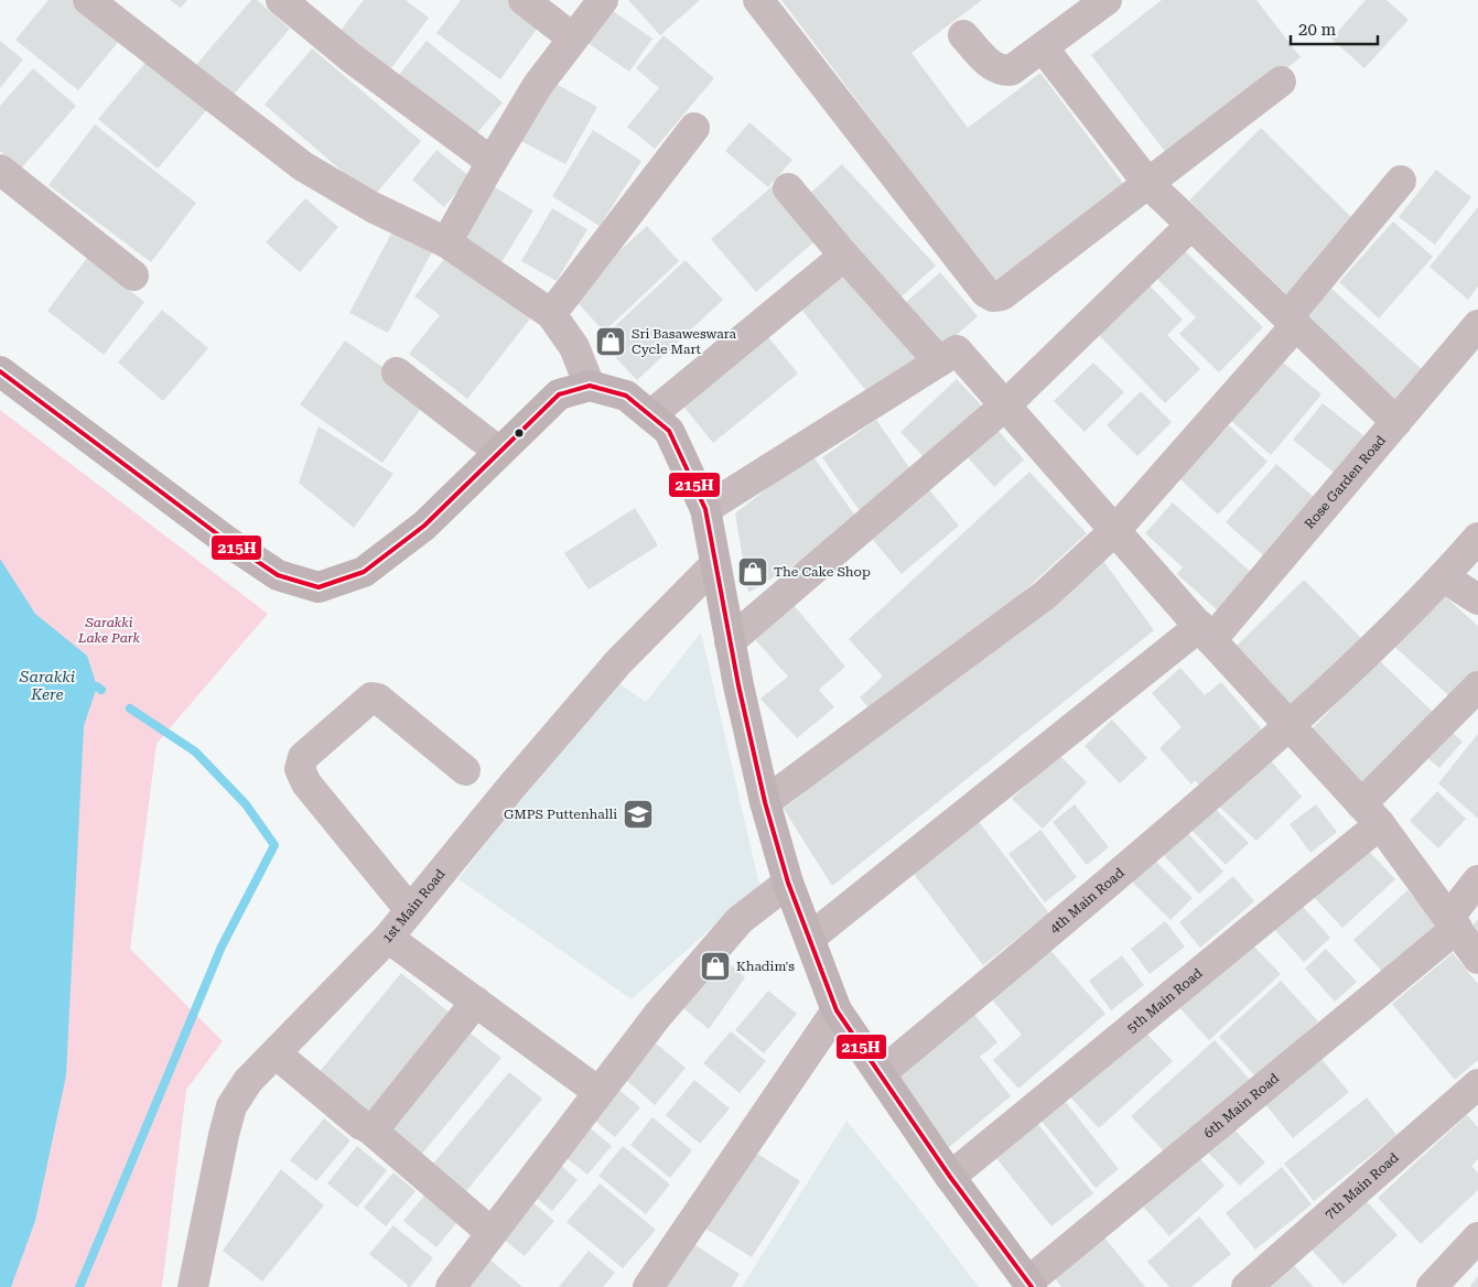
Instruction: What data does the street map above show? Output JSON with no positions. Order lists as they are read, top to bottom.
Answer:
{
  "streets": {
    "street": [
      "Rose Garden Road",
      "4th Main Road",
      "1st Main Road",
      "5th Main Road",
      "6th Main Road",
      "7th Main Road"
    ]
  },
  "water": ["Sarakki Kere"],
  "parks": ["Sarakki Lake Park"],
  "places": {
    "shop": ["Sri Basaweswara Cycle Mart", "The Cake Shop", "Khadim's"],
    "school or university": ["GMPS Puttenhalli"]
  },
  "lines": ["transit line 215H"],
  "scale_bar": "20 m"
}
